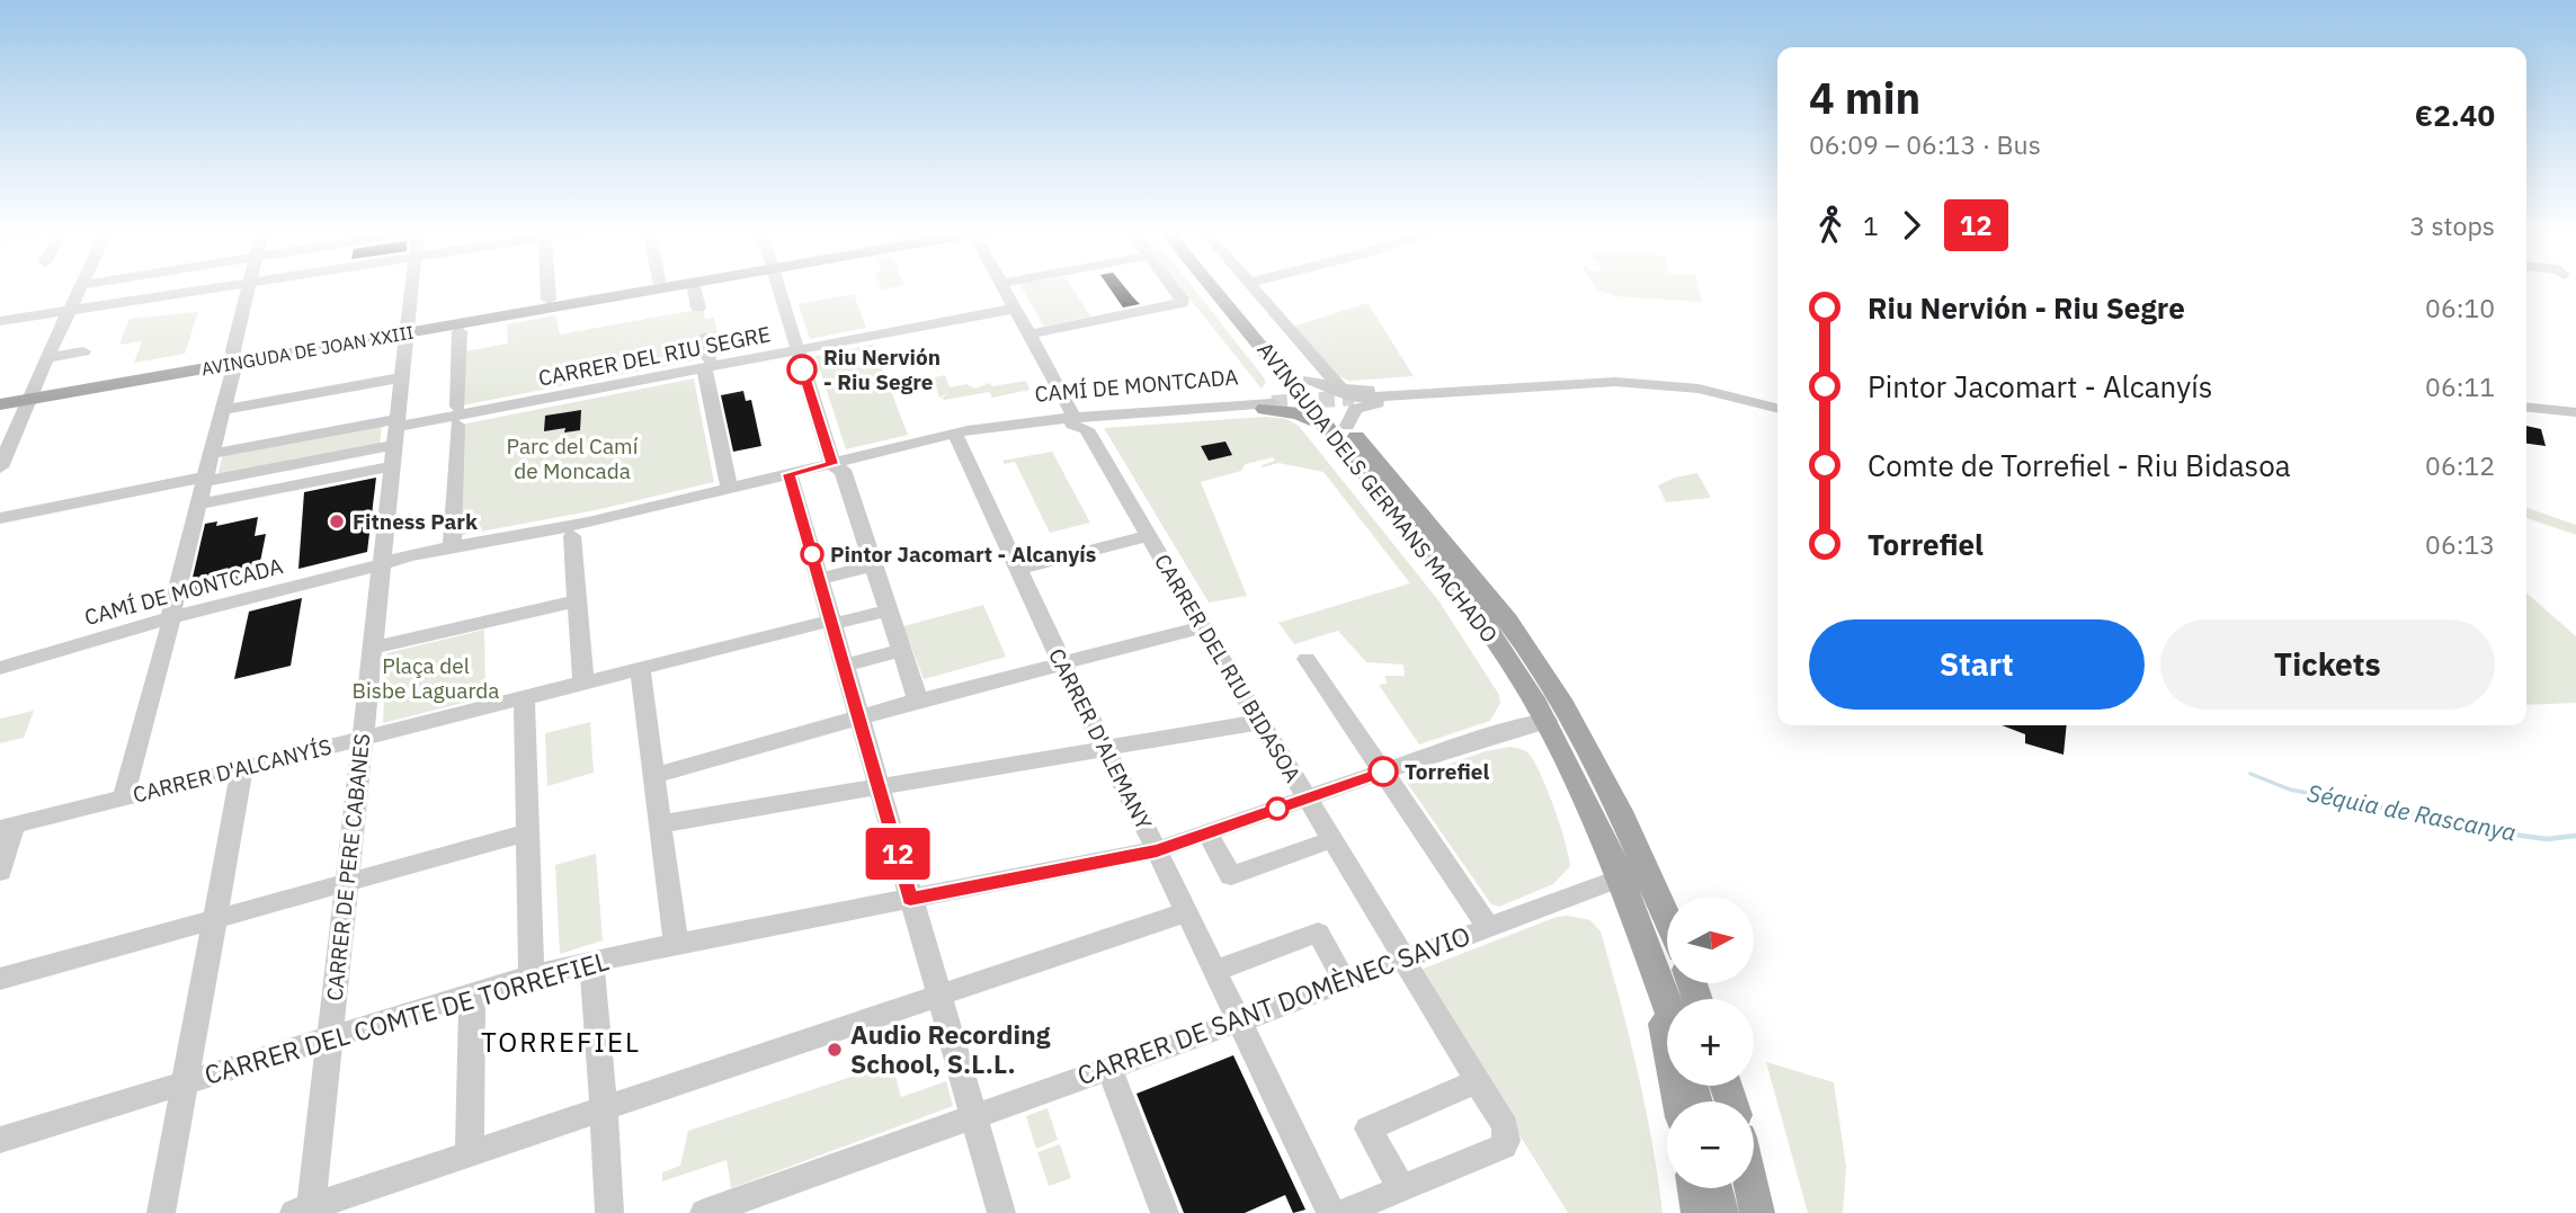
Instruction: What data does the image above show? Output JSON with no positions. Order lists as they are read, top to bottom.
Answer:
{
  "streets": {
    "main road": ["AVINGUDA DE JOAN XXIII", "AVINGUDA DELS GERMANS MACHADO"],
    "street": [
      "CARRER DEL RIU SEGRE",
      "CAMÍ DE MONTCADA",
      "CARRER DEL RIU BIDASOA",
      "CARRER D'ALEMANY",
      "CARRER D'ALCANYÍS",
      "CARRER DE PERE CABANES",
      "CARRER DE SANT DOMÈNEC SAVIO",
      "CARRER DEL COMTE DE TORREFIEL"
    ]
  },
  "crossings": [
    ["AVINGUDA DE JOAN XXIII", "CARRER DE PERE CABANES"],
    ["CARRER DEL RIU SEGRE", "CARRER DEL RIU BIDASOA"],
    ["CARRER DEL RIU SEGRE", "CARRER DE PERE CABANES"],
    ["CAMÍ DE MONTCADA", "CARRER DEL RIU BIDASOA"],
    ["CAMÍ DE MONTCADA", "CARRER D'ALEMANY"],
    ["CAMÍ DE MONTCADA", "CARRER DE PERE CABANES"],
    ["AVINGUDA DELS GERMANS MACHADO", "CARRER DE SANT DOMÈNEC SAVIO"],
    ["AVINGUDA DELS GERMANS MACHADO", "CARRER DEL COMTE DE TORREFIEL"],
    ["CARRER DEL RIU BIDASOA", "CARRER DE SANT DOMÈNEC SAVIO"],
    ["CARRER DEL RIU BIDASOA", "CARRER DEL COMTE DE TORREFIEL"],
    ["CARRER D'ALEMANY", "CARRER DE SANT DOMÈNEC SAVIO"],
    ["CARRER D'ALEMANY", "CARRER DEL COMTE DE TORREFIEL"],
    ["CARRER D'ALCANYÍS", "CARRER DE PERE CABANES"],
    ["CARRER DE PERE CABANES", "CARRER DEL COMTE DE TORREFIEL"]
  ],
  "districts": ["TORREFIEL"],
  "water": ["Séquia de Rascanya"],
  "parks": ["Parc del Camí de Moncada", "Plaça del Bisbe Laguarda"],
  "places": [
    "Riu Nervión - Riu Segre",
    "Fitness Park",
    "Pintor Jacomart - Alcanyís",
    "Torrefiel",
    "Audio Recording School, S.L.L."
  ],
  "lines": ["bus line 12"],
  "north": "right",
  "page": {
    "on_map": "12",
    "heading": ["4 min", "06:09 – 06:13 · Bus", "€2.40"],
    "legs": ["1", "12", "3 stops"],
    "list": [
      {
        "name": "Riu Nervión - Riu Segre",
        "value": "06:10"
      },
      {
        "name": "Pintor Jacomart - Alcanyís",
        "value": "06:11"
      },
      {
        "name": "Comte de Torrefiel - Riu Bidasoa",
        "value": "06:12"
      },
      {
        "name": "Torrefiel",
        "value": "06:13"
      }
    ],
    "buttons": ["Start", "Tickets"],
    "map_buttons": ["+", "−"]
  }
}
